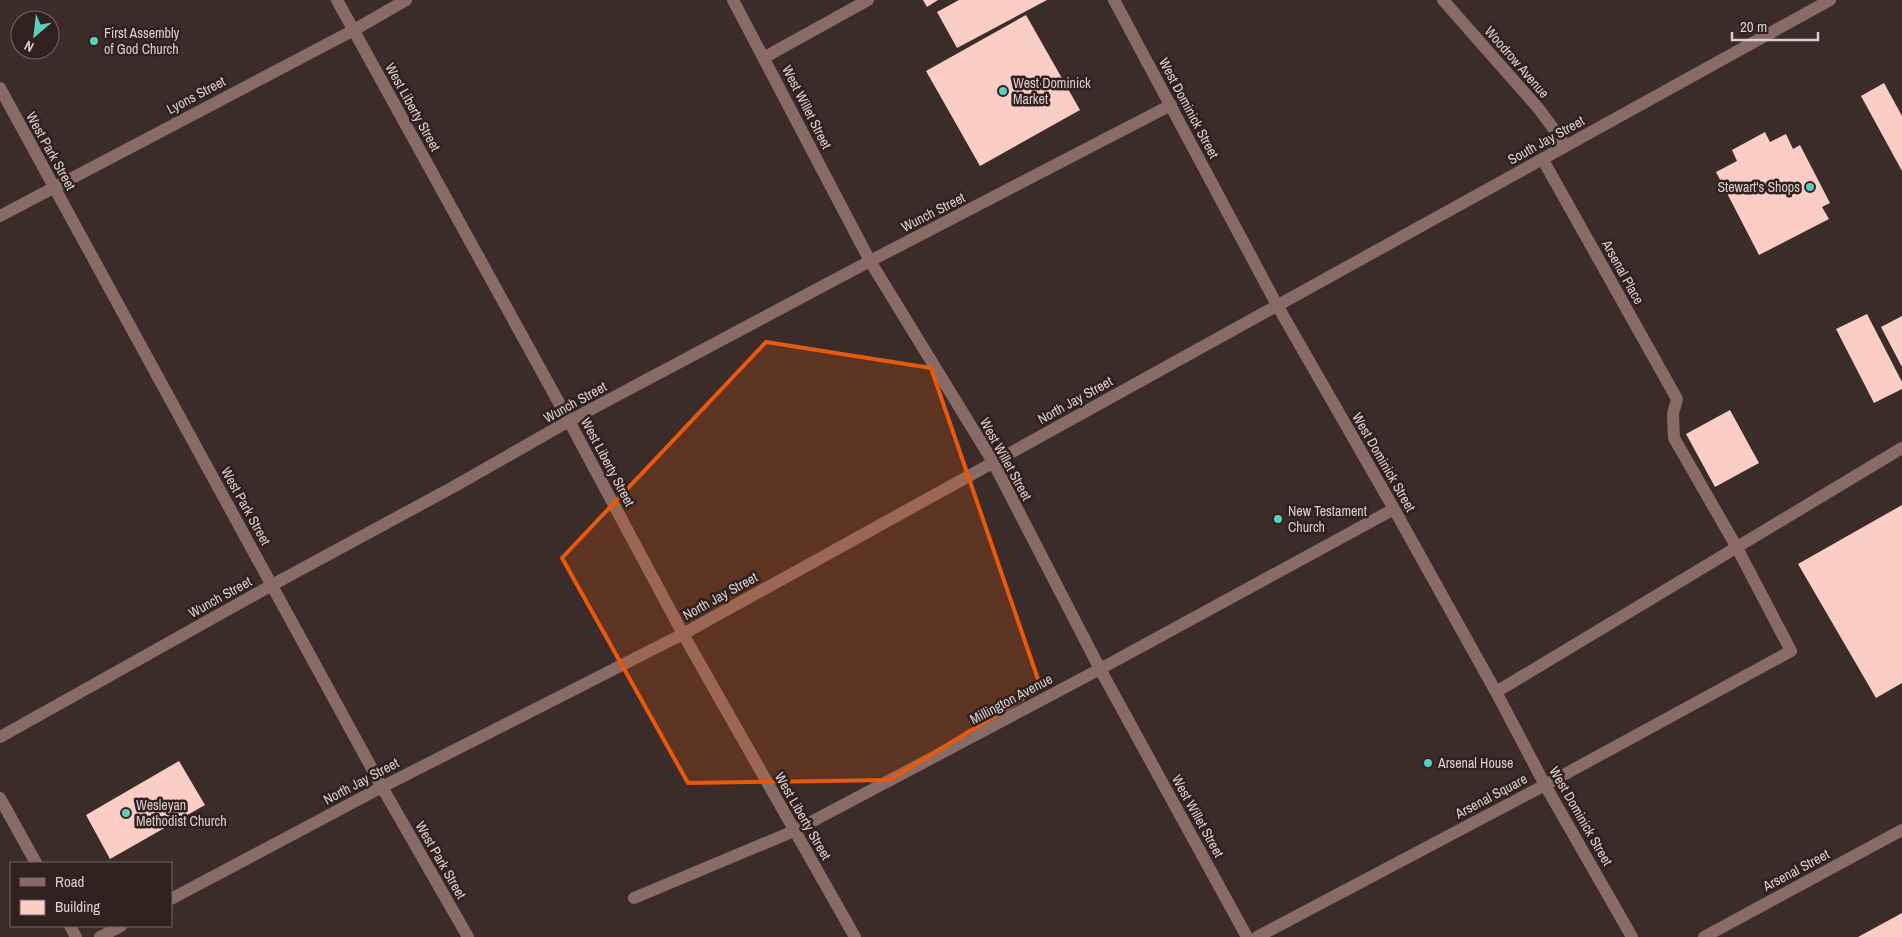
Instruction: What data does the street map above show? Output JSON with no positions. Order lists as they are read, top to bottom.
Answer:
{
  "streets": {
    "street": [
      "Woodrow Avenue",
      "Lyons Street",
      "West Liberty Street",
      "West Willet Street",
      "West Dominick Street",
      "South Jay Street",
      "West Park Street",
      "Wunch Street",
      "Arsenal Place",
      "North Jay Street",
      "Millington Avenue",
      "Arsenal Square",
      "Arsenal Street"
    ]
  },
  "crossings": [
    ["Woodrow Avenue", "South Jay Street"],
    ["Lyons Street", "West Liberty Street"],
    ["Lyons Street", "West Park Street"],
    ["West Liberty Street", "Wunch Street"],
    ["West Liberty Street", "North Jay Street"],
    ["West Liberty Street", "Millington Avenue"],
    ["West Willet Street", "Wunch Street"],
    ["West Willet Street", "North Jay Street"],
    ["West Willet Street", "Millington Avenue"],
    ["West Dominick Street", "South Jay Street"],
    ["West Dominick Street", "Wunch Street"],
    ["West Dominick Street", "North Jay Street"],
    ["West Dominick Street", "Millington Avenue"],
    ["West Dominick Street", "Arsenal Square"],
    ["South Jay Street", "Arsenal Place"],
    ["South Jay Street", "North Jay Street"],
    ["West Park Street", "Wunch Street"],
    ["West Park Street", "North Jay Street"],
    ["Arsenal Place", "Arsenal Square"]
  ],
  "places": [
    "First Assembly of God Church",
    "West Dominick Market",
    "Stewart's Shops",
    "New Testament Church",
    "Arsenal House",
    "Wesleyan Methodist Church"
  ],
  "legend": ["Road", "Building"],
  "scale_bar": "20 m",
  "north": "bottom left"
}
